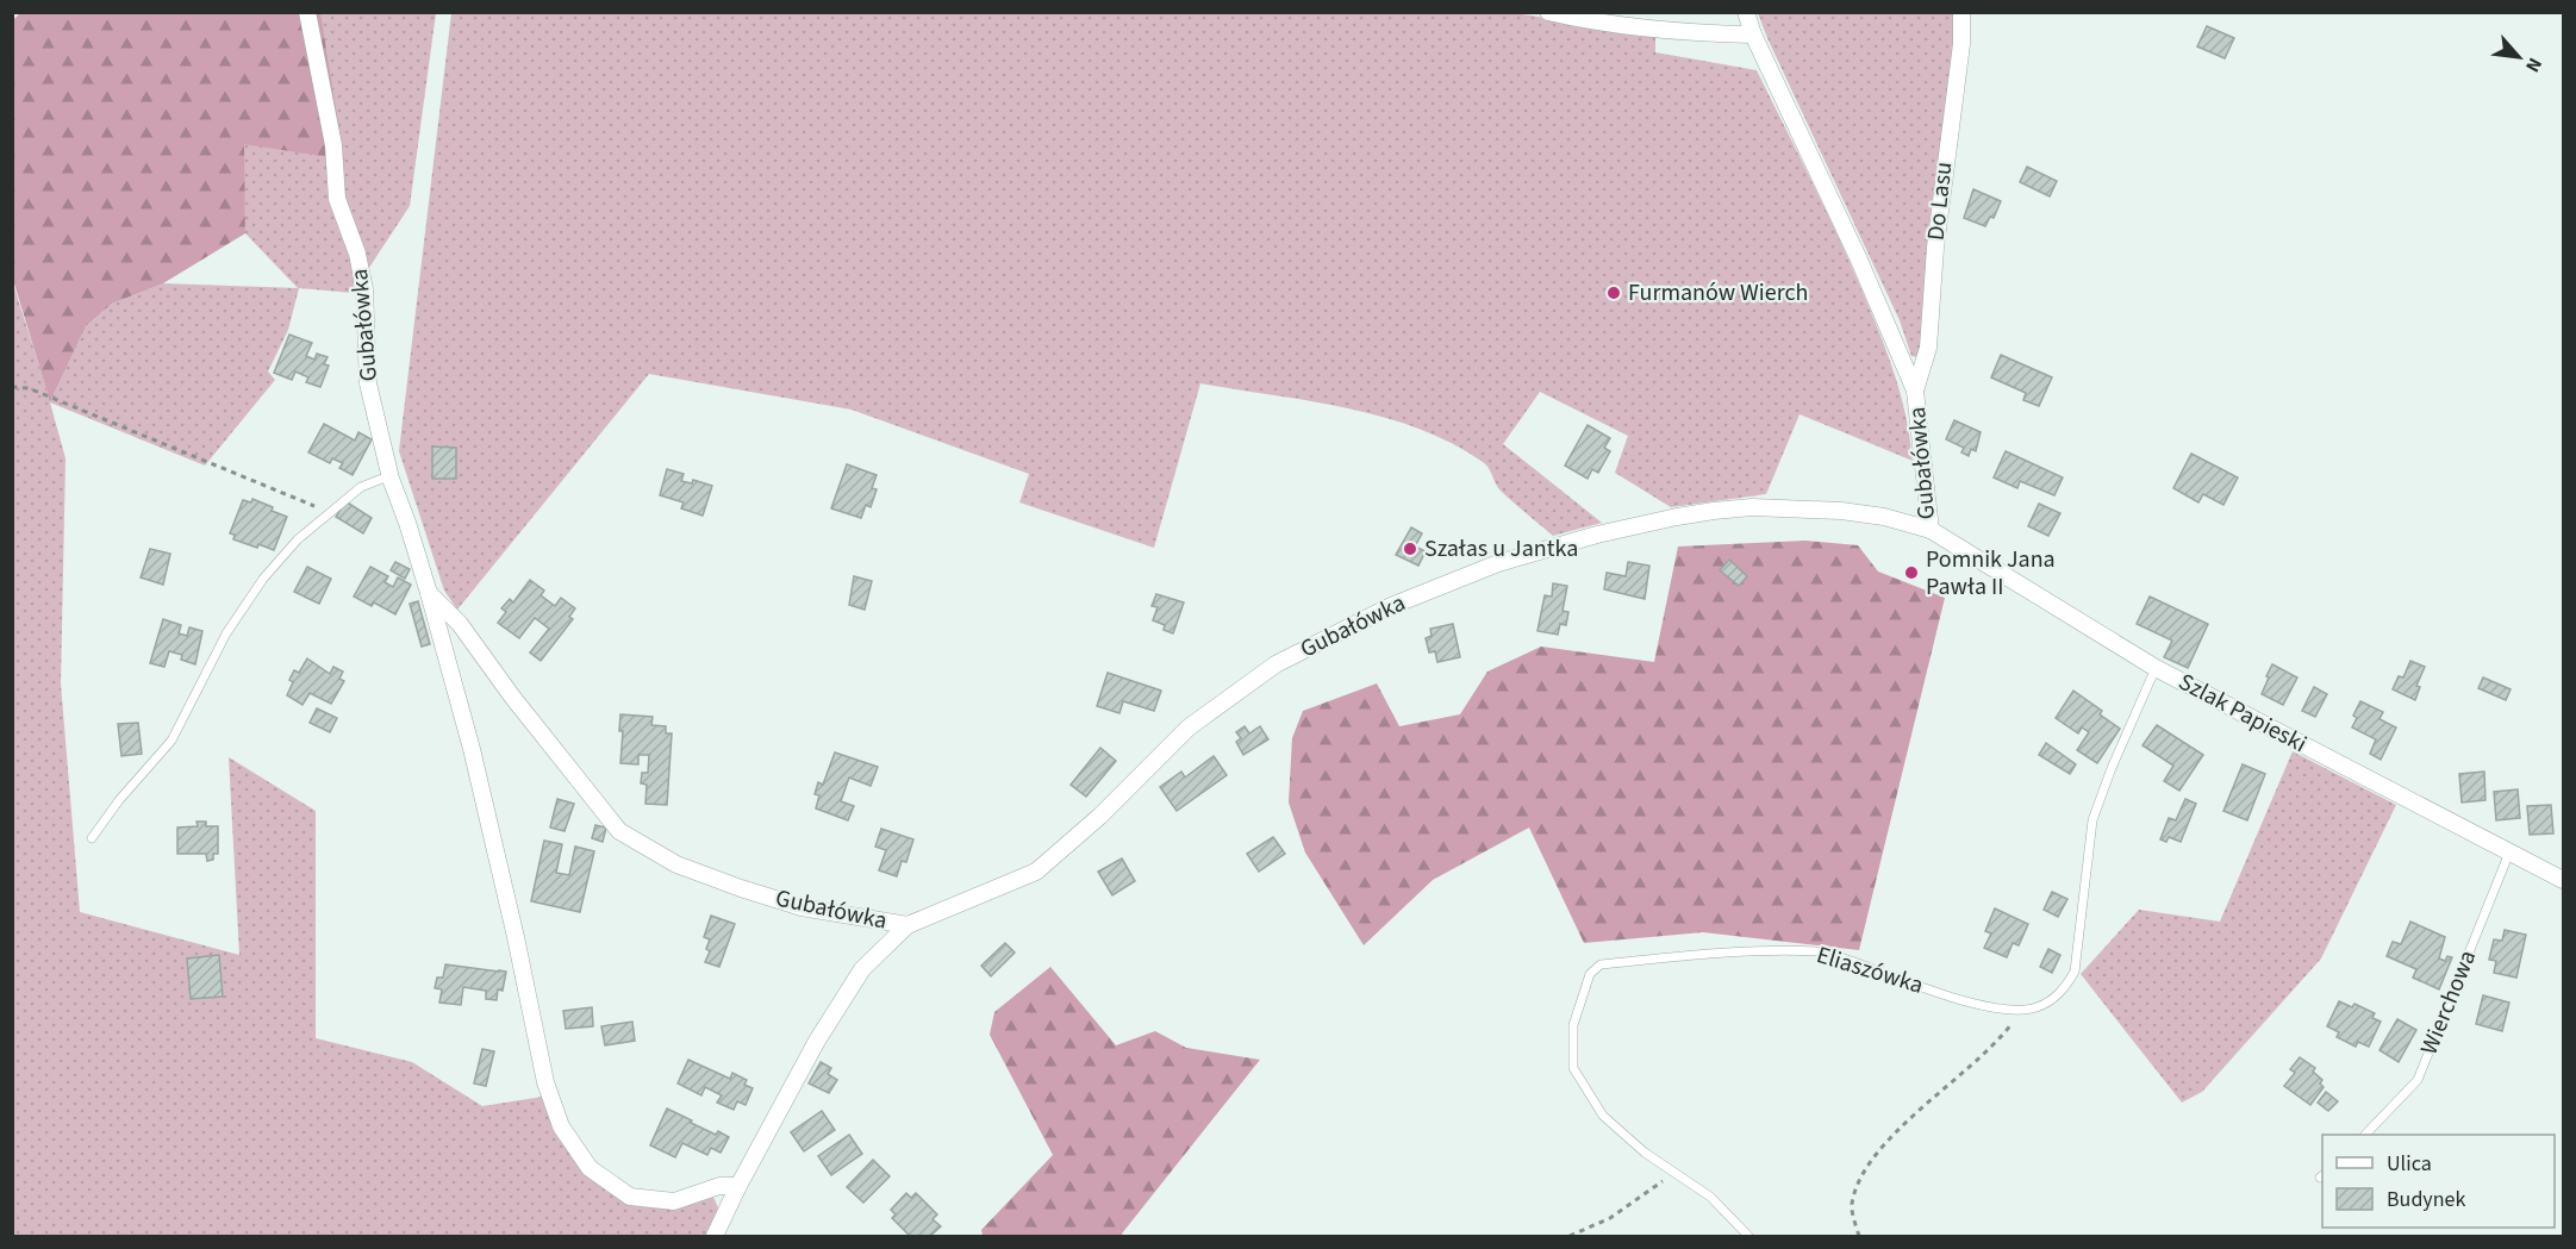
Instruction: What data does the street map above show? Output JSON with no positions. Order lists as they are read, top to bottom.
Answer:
{
  "streets": {
    "street": ["Do Lasu", "Gubałówka", "Szlak Papieski"],
    "lane": ["Eliaszówka", "Wierchowa"]
  },
  "crossings": [
    ["Do Lasu", "Gubałówka"],
    ["Gubałówka", "Szlak Papieski"],
    ["Szlak Papieski", "Wierchowa"]
  ],
  "places": ["Furmanów Wierch", "Szałas u Jantka", "Pomnik Jana Pawła II"],
  "legend": ["Ulica", "Budynek"],
  "north": "bottom right"
}
